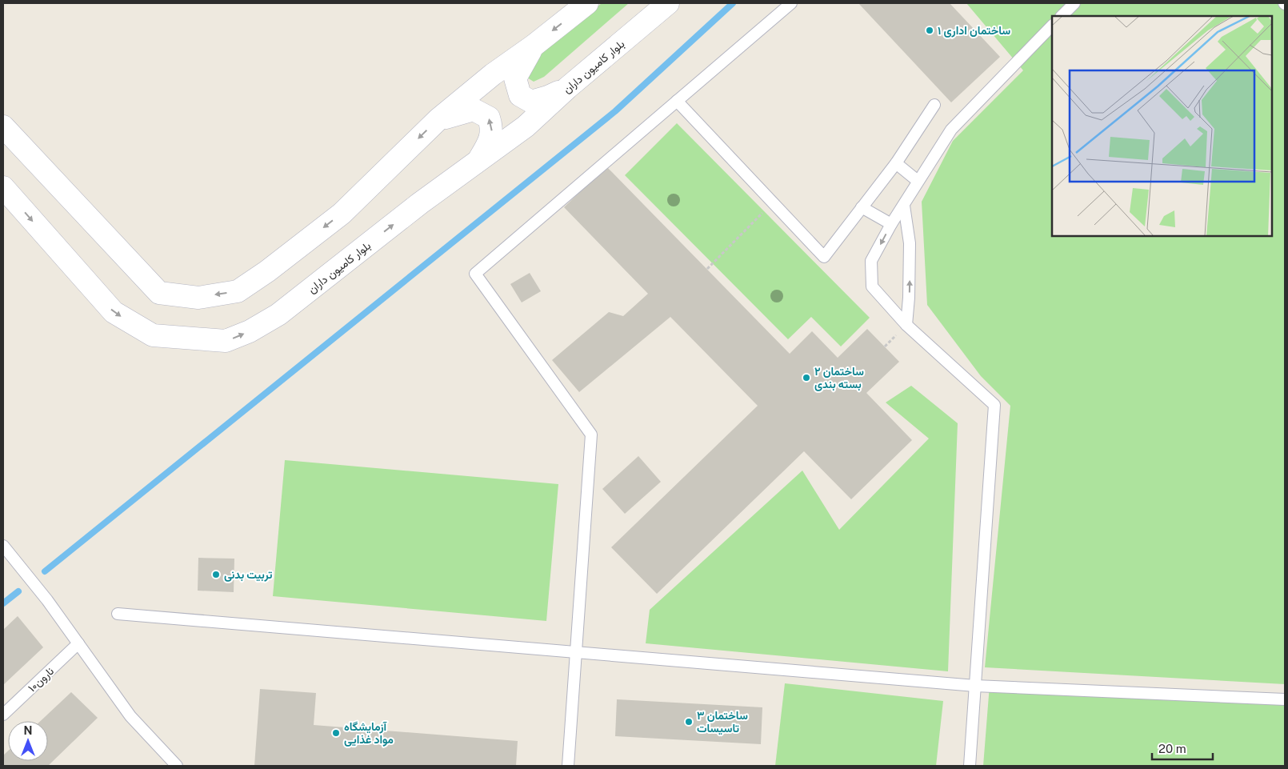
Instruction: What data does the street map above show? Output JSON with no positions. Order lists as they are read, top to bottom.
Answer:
{
  "streets": {
    "main road": ["بلوار کامیون داران"],
    "lane": ["نارون۱۰"]
  },
  "places": [
    "۱ ساختمان اداری",
    "۲ ساختمان بسته بندی",
    "تربیت بدنی",
    "۳ ساختمان تاسیسات",
    "آزمایشگاه مواد غذایی"
  ],
  "scale_bar": "20 m",
  "north": "top"
}
